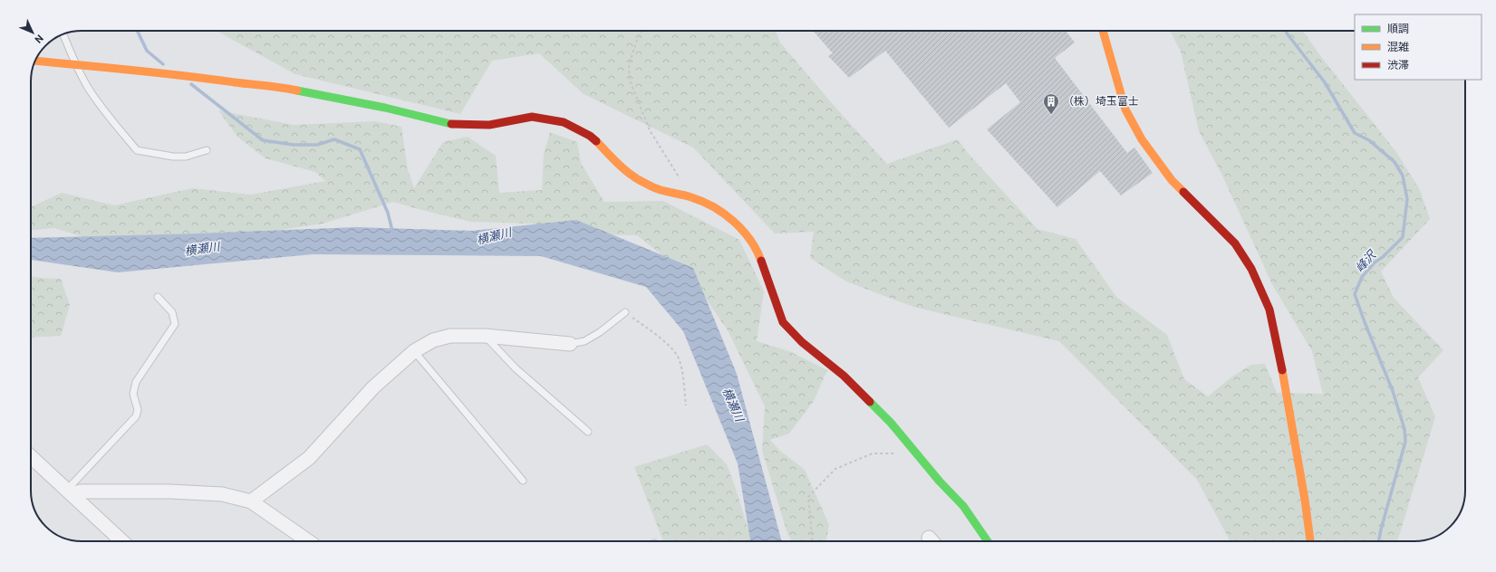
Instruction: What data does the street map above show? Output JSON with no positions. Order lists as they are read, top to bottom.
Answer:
{
  "water": ["横瀬川", "峰沢"],
  "places": {
    "building": ["（株）埼玉富士"]
  },
  "legend": ["順調", "混雑", "渋滞"],
  "north": "bottom right"
}
